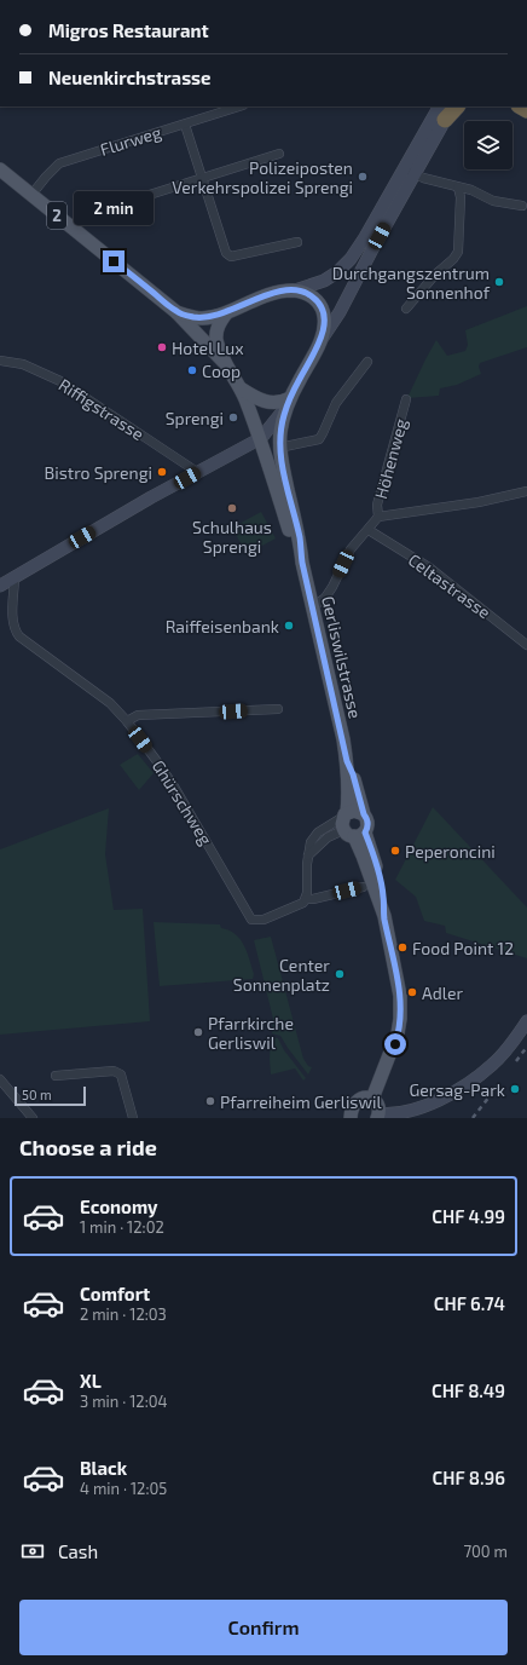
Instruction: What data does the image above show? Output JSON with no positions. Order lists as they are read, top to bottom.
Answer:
{
  "streets": {
    "main road": ["2", "Gerliswilstrasse"],
    "street": [
      "Flurweg",
      "Riffigstrasse",
      "Höhenweg",
      "Celtastrasse",
      "Ghürschweg"
    ]
  },
  "crossings": [
    ["Flurweg", "2"],
    ["2", "Gerliswilstrasse"]
  ],
  "places": [
    "Polizeiposten Verkehrspolizei Sprengi",
    "Durchgangszentrum Sonnenhof",
    "Hotel Lux",
    "Coop",
    "Sprengi",
    "Bistro Sprengi",
    "Schulhaus Sprengi",
    "Raiffeisenbank",
    "Peperoncini",
    "Food Point 12",
    "Center Sonnenplatz",
    "Adler",
    "Pfarrkirche Gerliswil",
    "Gersag-Park",
    "Pfarreiheim Gerliswil"
  ],
  "scale_bar": "50 m",
  "page": {
    "banner": ["Migros Restaurant", "Neuenkirchstrasse"],
    "bubble": "2 min",
    "scale": "50 m",
    "heading": "Choose a ride",
    "list": [
      {
        "name": "Economy",
        "note": "1 min · 12:02",
        "value": "CHF 4.99"
      },
      {
        "name": "Comfort",
        "note": "2 min · 12:03",
        "value": "CHF 6.74"
      },
      {
        "name": "XL",
        "note": "3 min · 12:04",
        "value": "CHF 8.49"
      },
      {
        "name": "Black",
        "note": "4 min · 12:05",
        "value": "CHF 8.96"
      }
    ],
    "pay": ["Cash", "700 m"],
    "buttons": "Confirm"
  }
}
